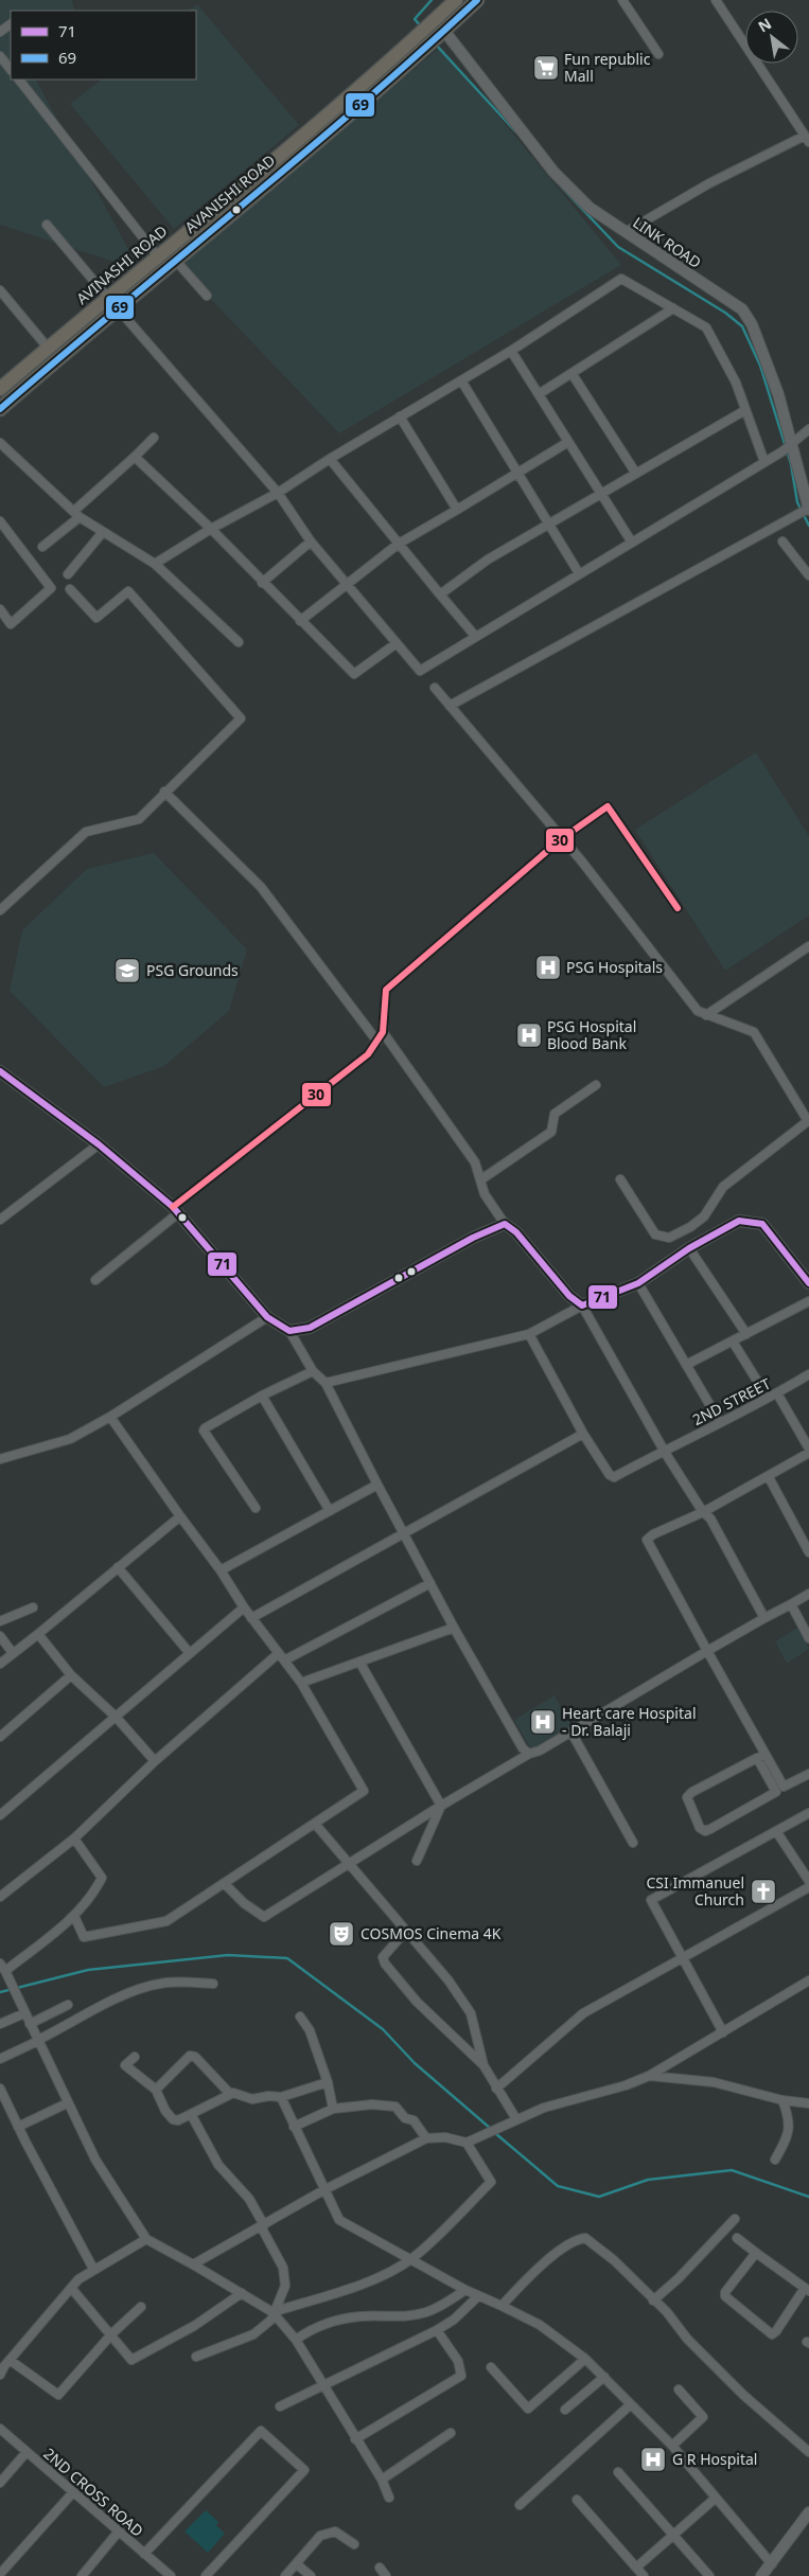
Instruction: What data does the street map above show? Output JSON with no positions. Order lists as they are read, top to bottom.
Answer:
{
  "streets": {
    "main road": ["AVANISHI ROAD", "AVINASHI ROAD"],
    "street": ["LINK ROAD", "2ND STREET", "2ND CROSS ROAD"]
  },
  "crossings": [
    ["AVANISHI ROAD", "LINK ROAD"]
  ],
  "places": {
    "supermarket": ["Fun republic Mall"],
    "hospital": [
      "PSG Hospitals",
      "PSG Hospital Blood Bank",
      "Heart care Hospital - Dr. Balaji",
      "G R Hospital"
    ],
    "school or university": ["PSG Grounds"],
    "church": ["CSI Immanuel Church"],
    "theatre": ["COSMOS Cinema 4K"]
  },
  "lines": ["transit line 69", "transit line 30", "transit line 71"],
  "legend": ["71", "69"],
  "north": "top left"
}
